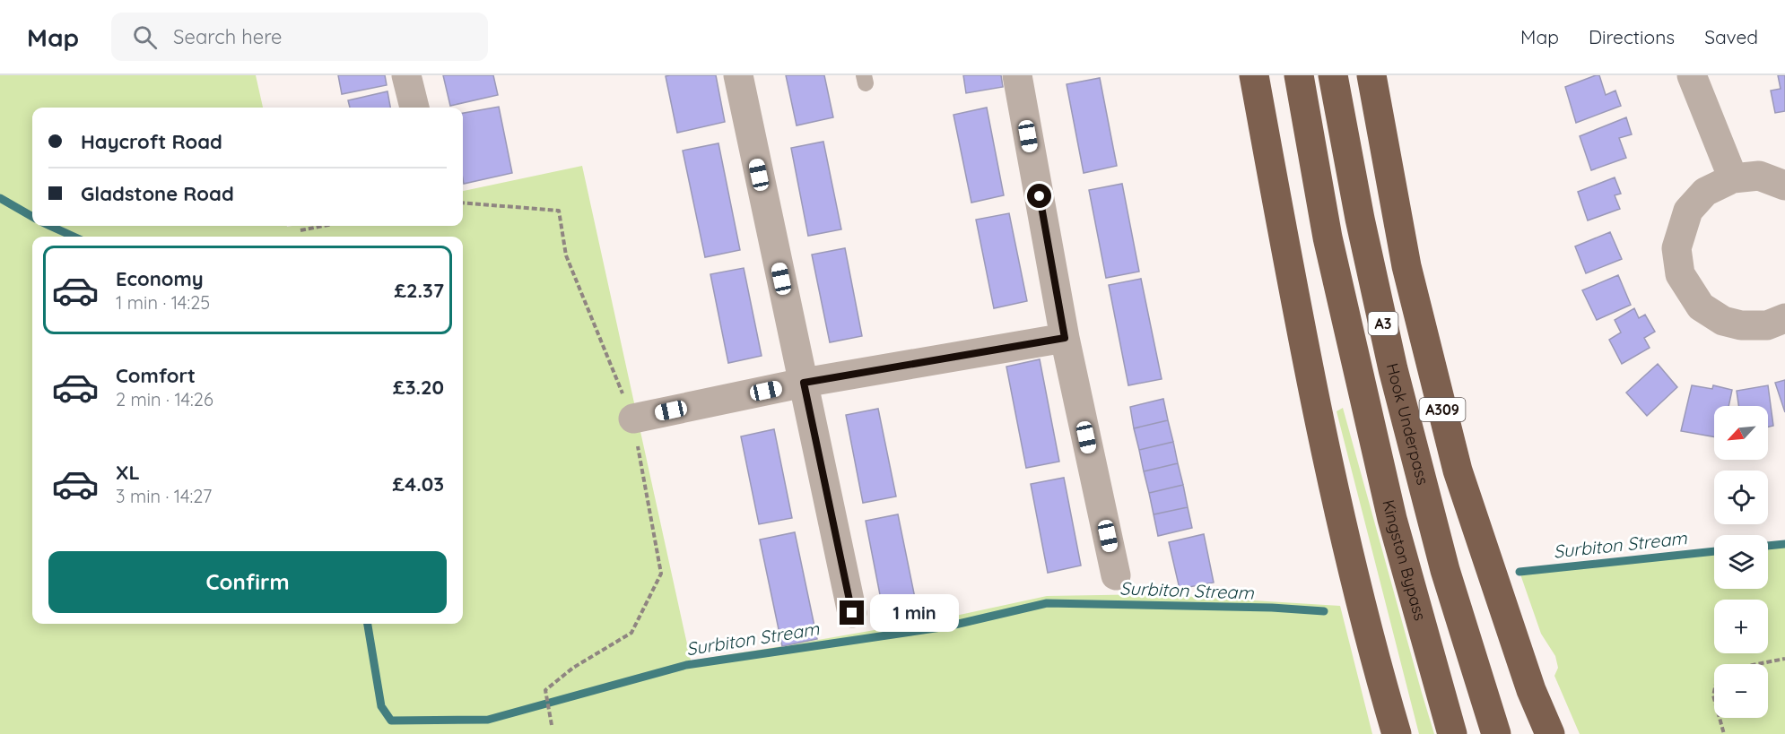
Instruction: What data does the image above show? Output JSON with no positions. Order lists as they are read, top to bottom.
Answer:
{
  "streets": {
    "highway": [
      "A3",
      "A309",
      "Hook Underpass",
      "Kingston Bypass"
    ]
  },
  "water": ["Surbiton Stream"],
  "north": "bottom left",
  "page": {
    "header": "Map",
    "search": "Search here",
    "nav": ["Map", "Directions", "Saved"],
    "banner": ["Haycroft Road", "Gladstone Road"],
    "list": [
      {
        "name": "Economy",
        "note": "1 min · 14:25",
        "value": "£2.37"
      },
      {
        "name": "Comfort",
        "note": "2 min · 14:26",
        "value": "£3.20"
      },
      {
        "name": "XL",
        "note": "3 min · 14:27",
        "value": "£4.03"
      }
    ],
    "map_buttons": ["+", "−"],
    "buttons": "Confirm",
    "bubble": "1 min"
  }
}
